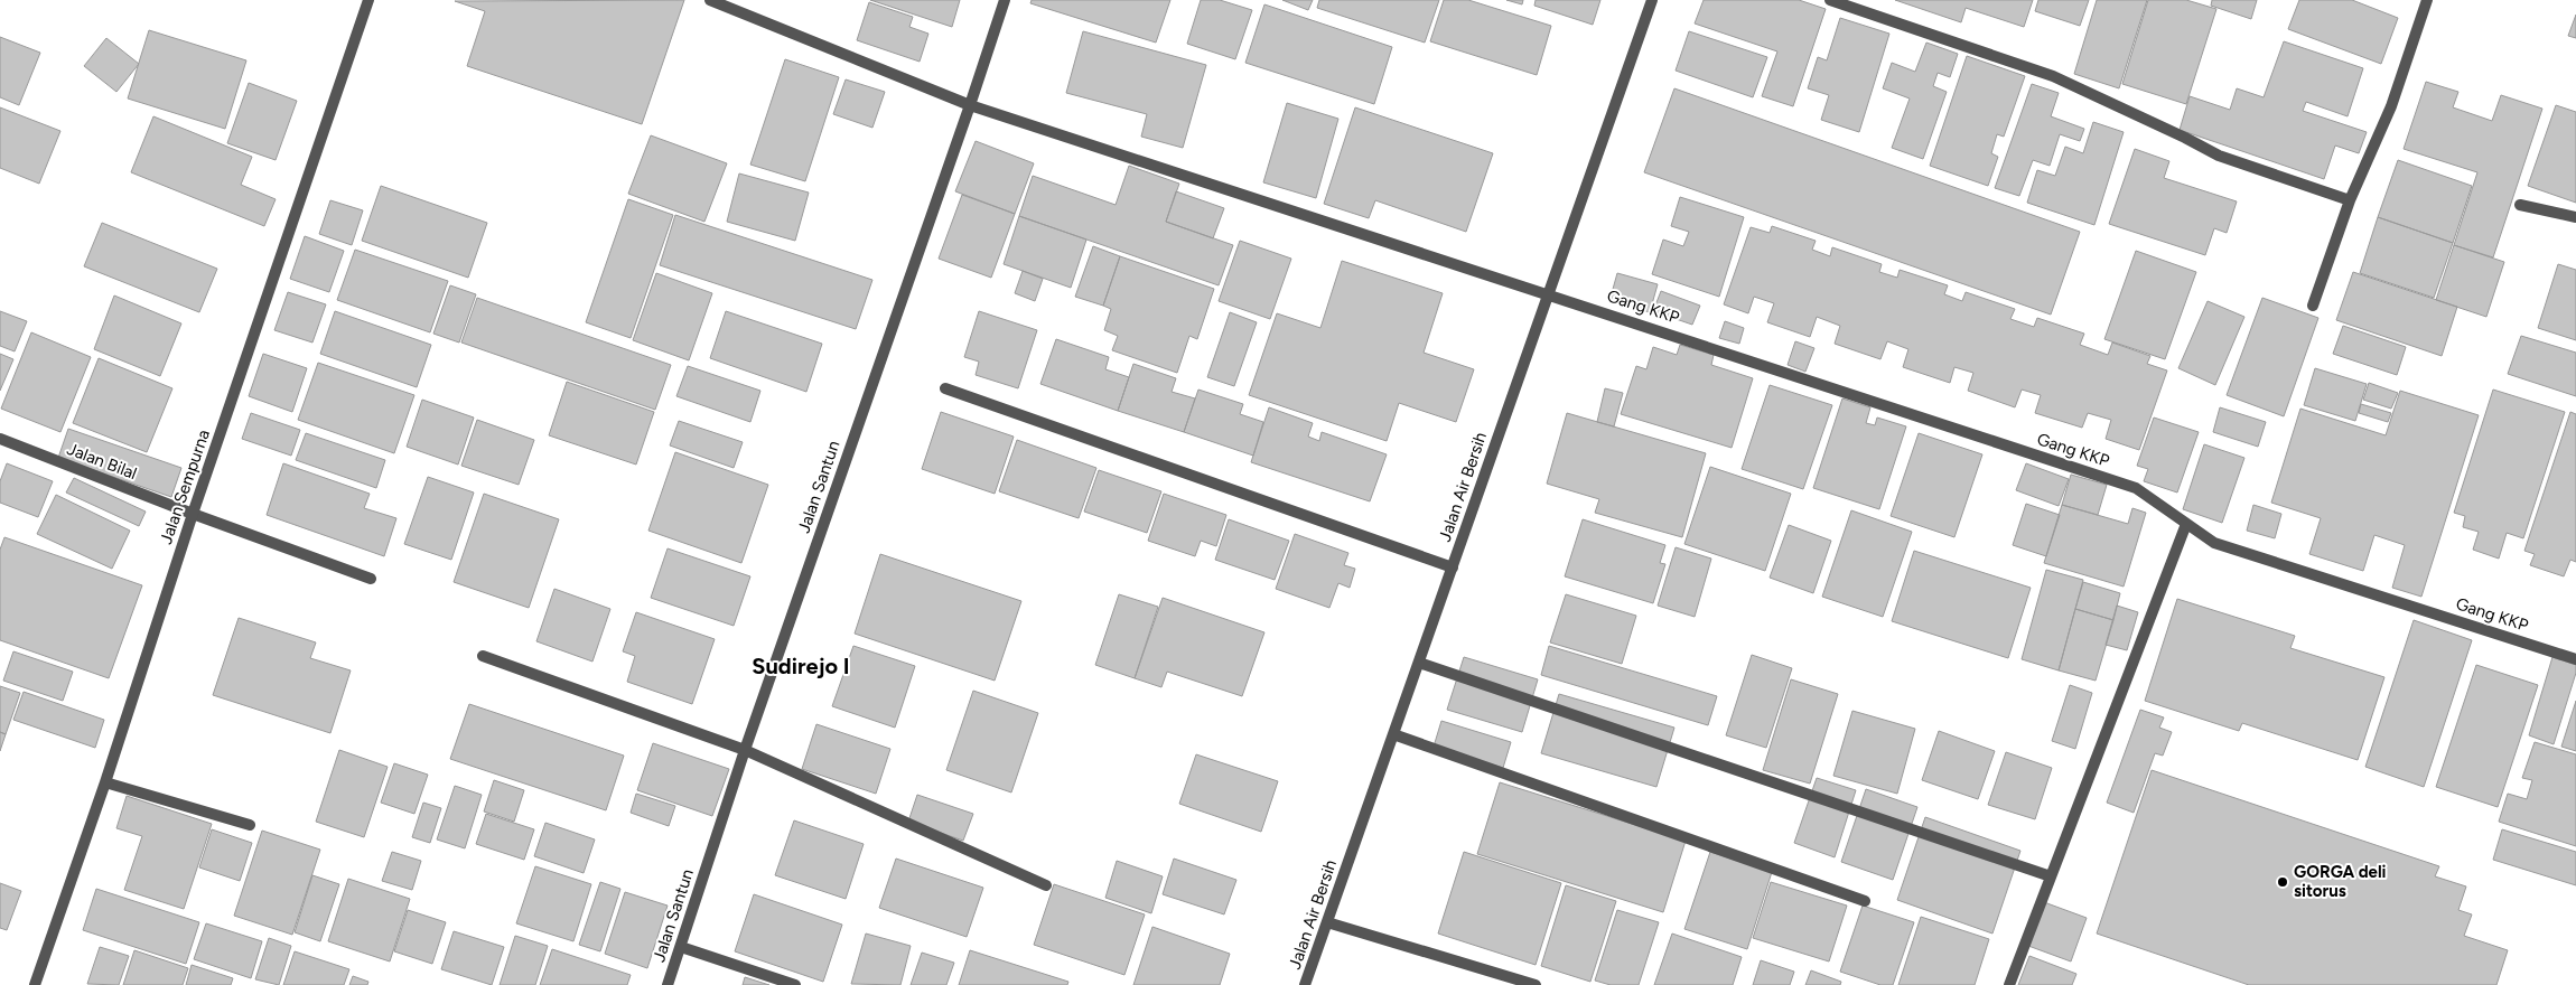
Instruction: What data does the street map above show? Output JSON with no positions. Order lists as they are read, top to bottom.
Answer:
{
  "streets": {
    "street": [
      "Gang KKP",
      "Jalan Bilal",
      "Jalan Sempurna",
      "Jalan Santun",
      "Jalan Air Bersih"
    ]
  },
  "crossings": [
    ["Gang KKP", "Jalan Santun"],
    ["Gang KKP", "Jalan Air Bersih"],
    ["Jalan Bilal", "Jalan Sempurna"]
  ],
  "districts": ["Sudirejo I"],
  "places": ["GORGA deli sitorus"]
}
